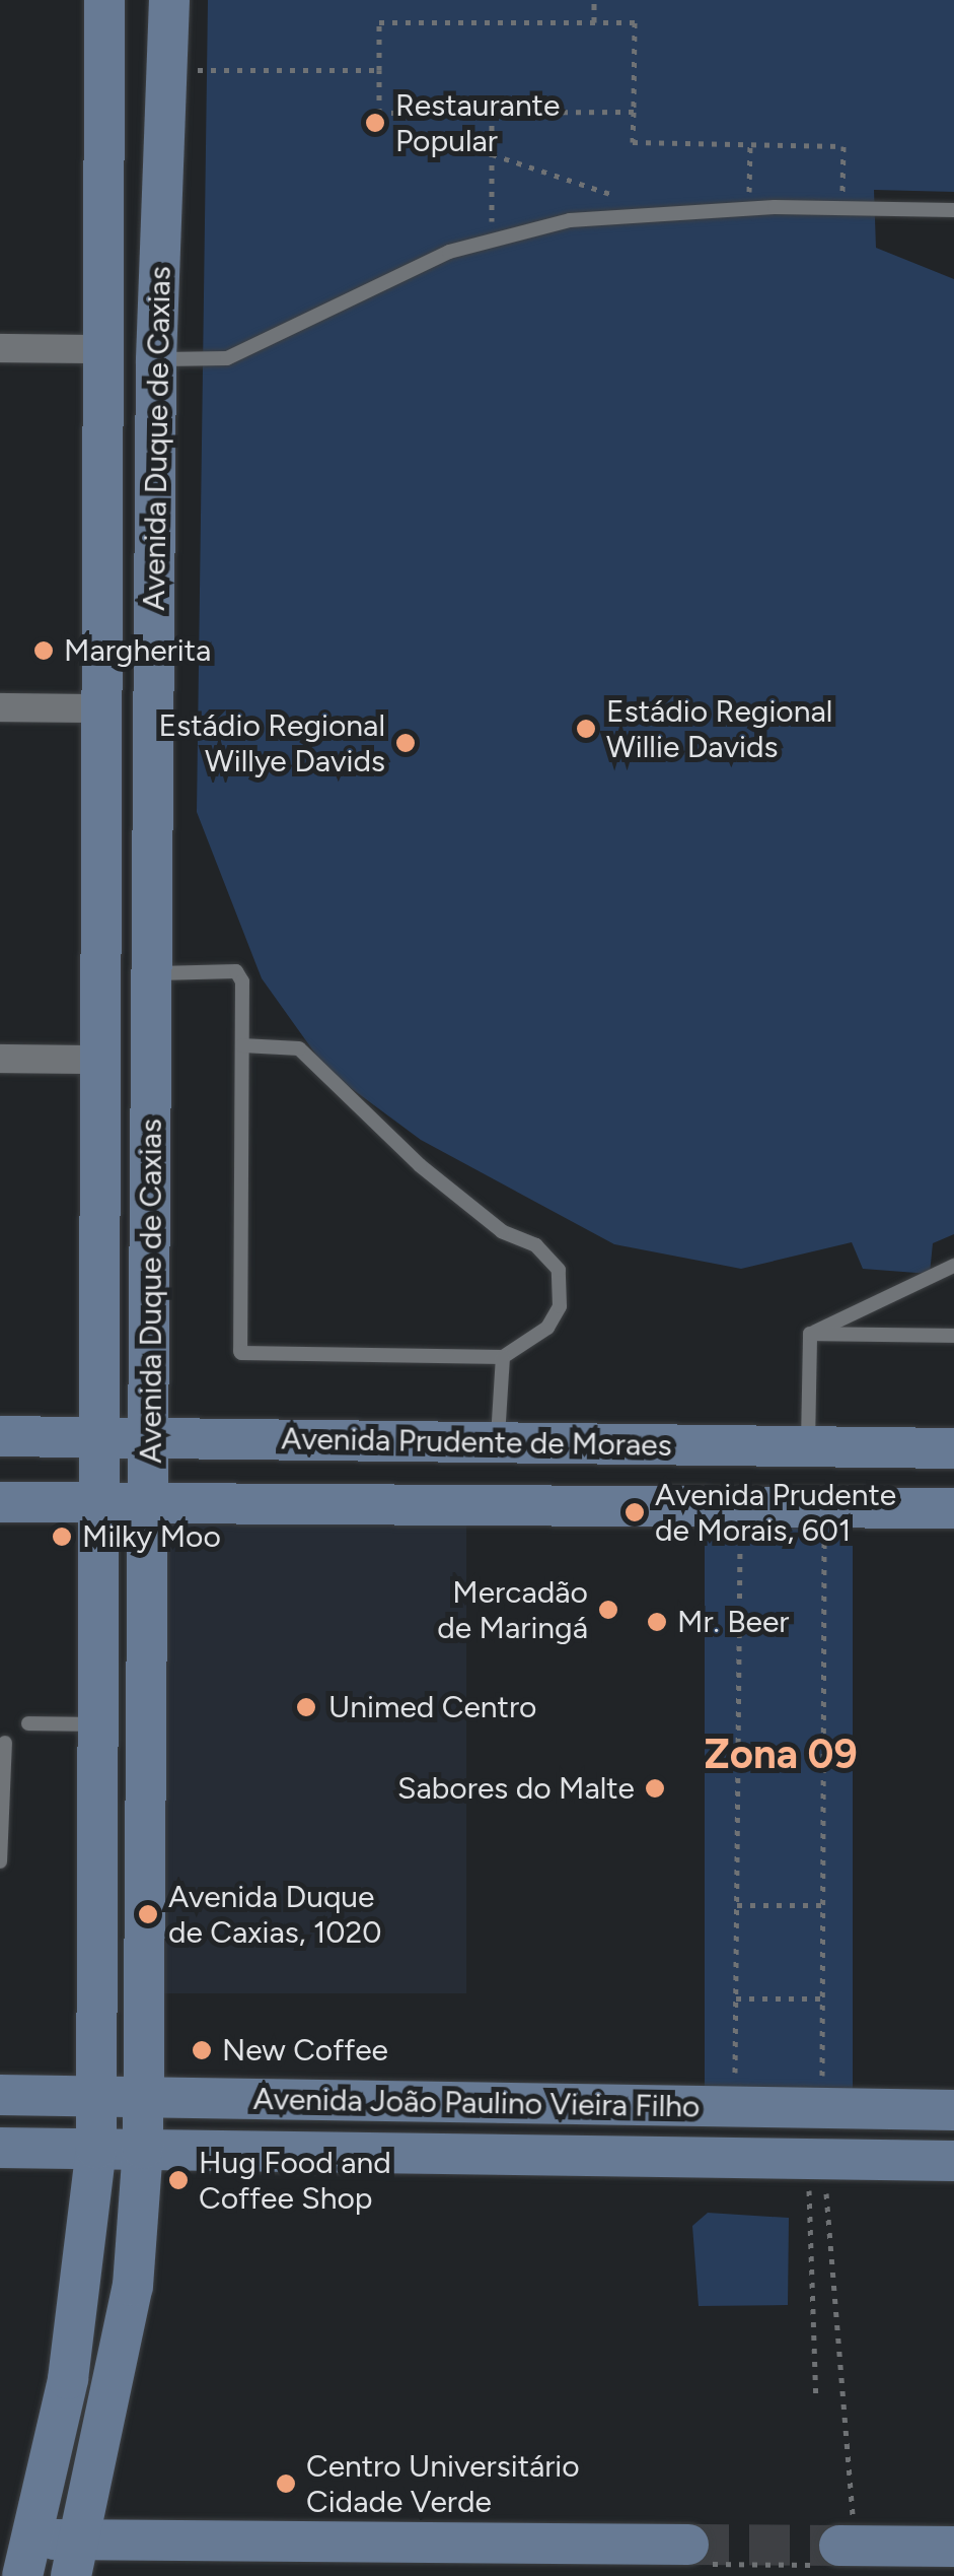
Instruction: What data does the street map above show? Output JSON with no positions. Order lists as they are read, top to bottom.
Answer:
{
  "streets": {
    "main road": ["Avenida Duque de Caxias", "Avenida Prudente de Moraes", "Avenida João Paulino Vieira Filho"]
  },
  "crossings": [
    ["Avenida Duque de Caxias", "Avenida Prudente de Moraes"],
    ["Avenida Duque de Caxias", "Avenida João Paulino Vieira Filho"]
  ],
  "districts": ["Zona 09"],
  "places": [
    "Restaurante Popular",
    "Margherita",
    "Estádio Regional Willie Davids",
    "Estádio Regional Willye Davids",
    "Avenida Prudente de Morais, 601",
    "Milky Moo",
    "Mercadão de Maringá",
    "Mr. Beer",
    "Unimed Centro",
    "Sabores do Malte",
    "Avenida Duque de Caxias, 1020",
    "New Coffee",
    "Hug Food and Coffee Shop",
    "Centro Universitário Cidade Verde"
  ]
}
